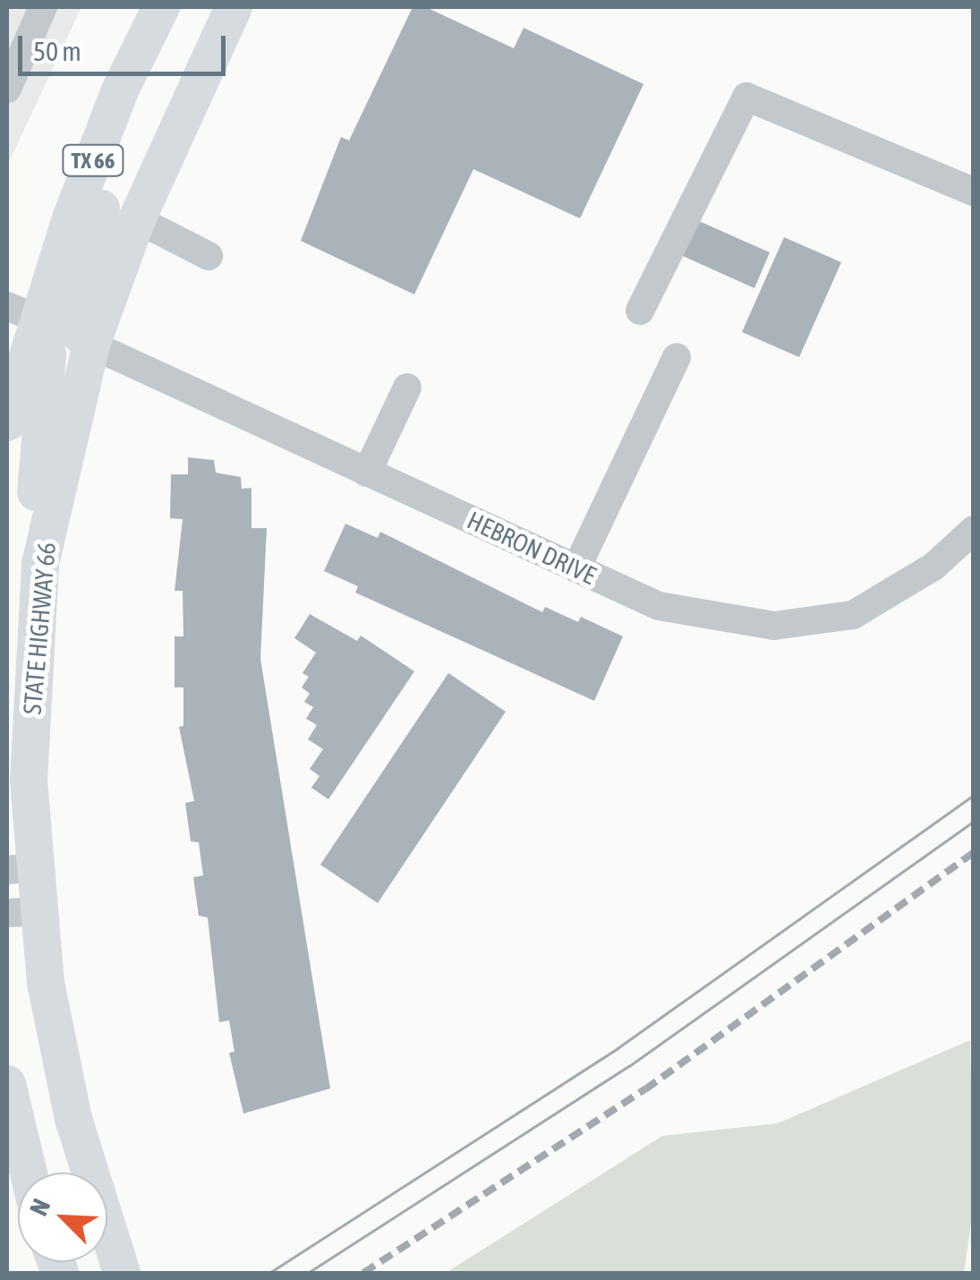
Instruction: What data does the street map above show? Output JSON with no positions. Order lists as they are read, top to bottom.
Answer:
{
  "streets": {
    "main road": ["TX 66", "STATE HIGHWAY 66"],
    "street": ["HEBRON DRIVE"]
  },
  "crossings": [
    ["HEBRON DRIVE", "STATE HIGHWAY 66"]
  ],
  "scale_bar": "50 m",
  "north": "top left"
}
